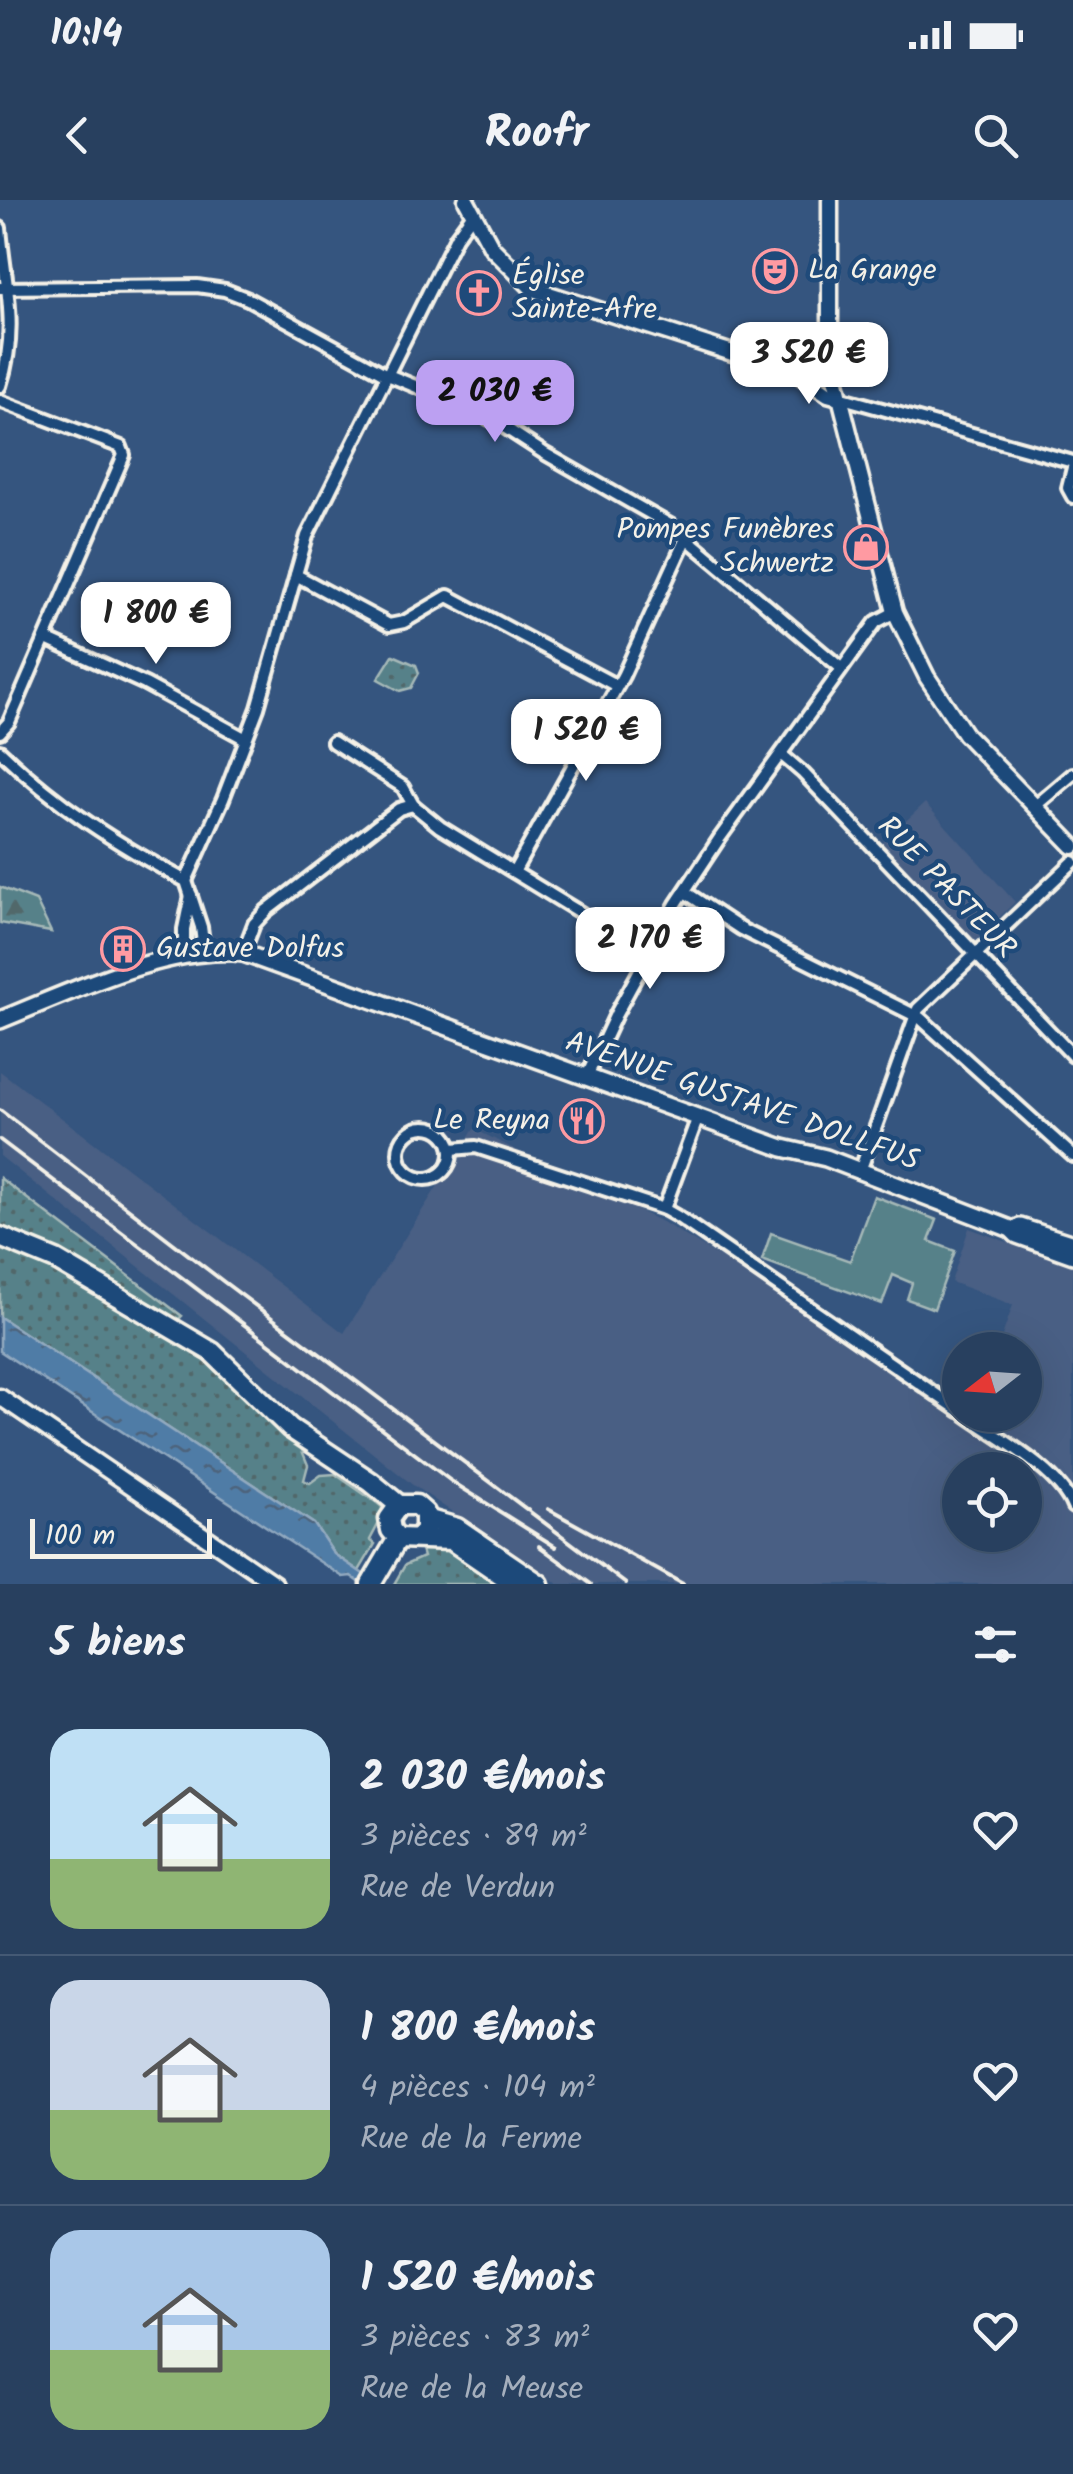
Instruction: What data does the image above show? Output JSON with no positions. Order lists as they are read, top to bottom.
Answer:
{
  "streets": {
    "main road": ["AVENUE GUSTAVE DOLLFUS"],
    "street": ["RUE PASTEUR"]
  },
  "places": {
    "theatre": ["La Grange"],
    "church": ["Église Sainte-Afre"],
    "shop": ["Pompes Funèbres Schwertz"],
    "building": ["Gustave Dolfus"],
    "restaurant": ["Le Reyna"]
  },
  "scale_bar": "100 m",
  "north": "left",
  "page": {
    "status": "10:14",
    "header": "Roofr",
    "price": [
      "3 520 €",
      "2 030 €",
      "1 800 €",
      "1 520 €",
      "2 170 €"
    ],
    "scale": "100 m",
    "heading": "5 biens",
    "list": [
      {
        "name": "2 030 €/mois",
        "note": "3 pièces · 89 m² · Rue de Verdun"
      },
      {
        "name": "1 800 €/mois",
        "note": "4 pièces · 104 m² · Rue de la Ferme"
      },
      {
        "name": "1 520 €/mois",
        "note": "3 pièces · 83 m² · Rue de la Meuse"
      }
    ]
  }
}
